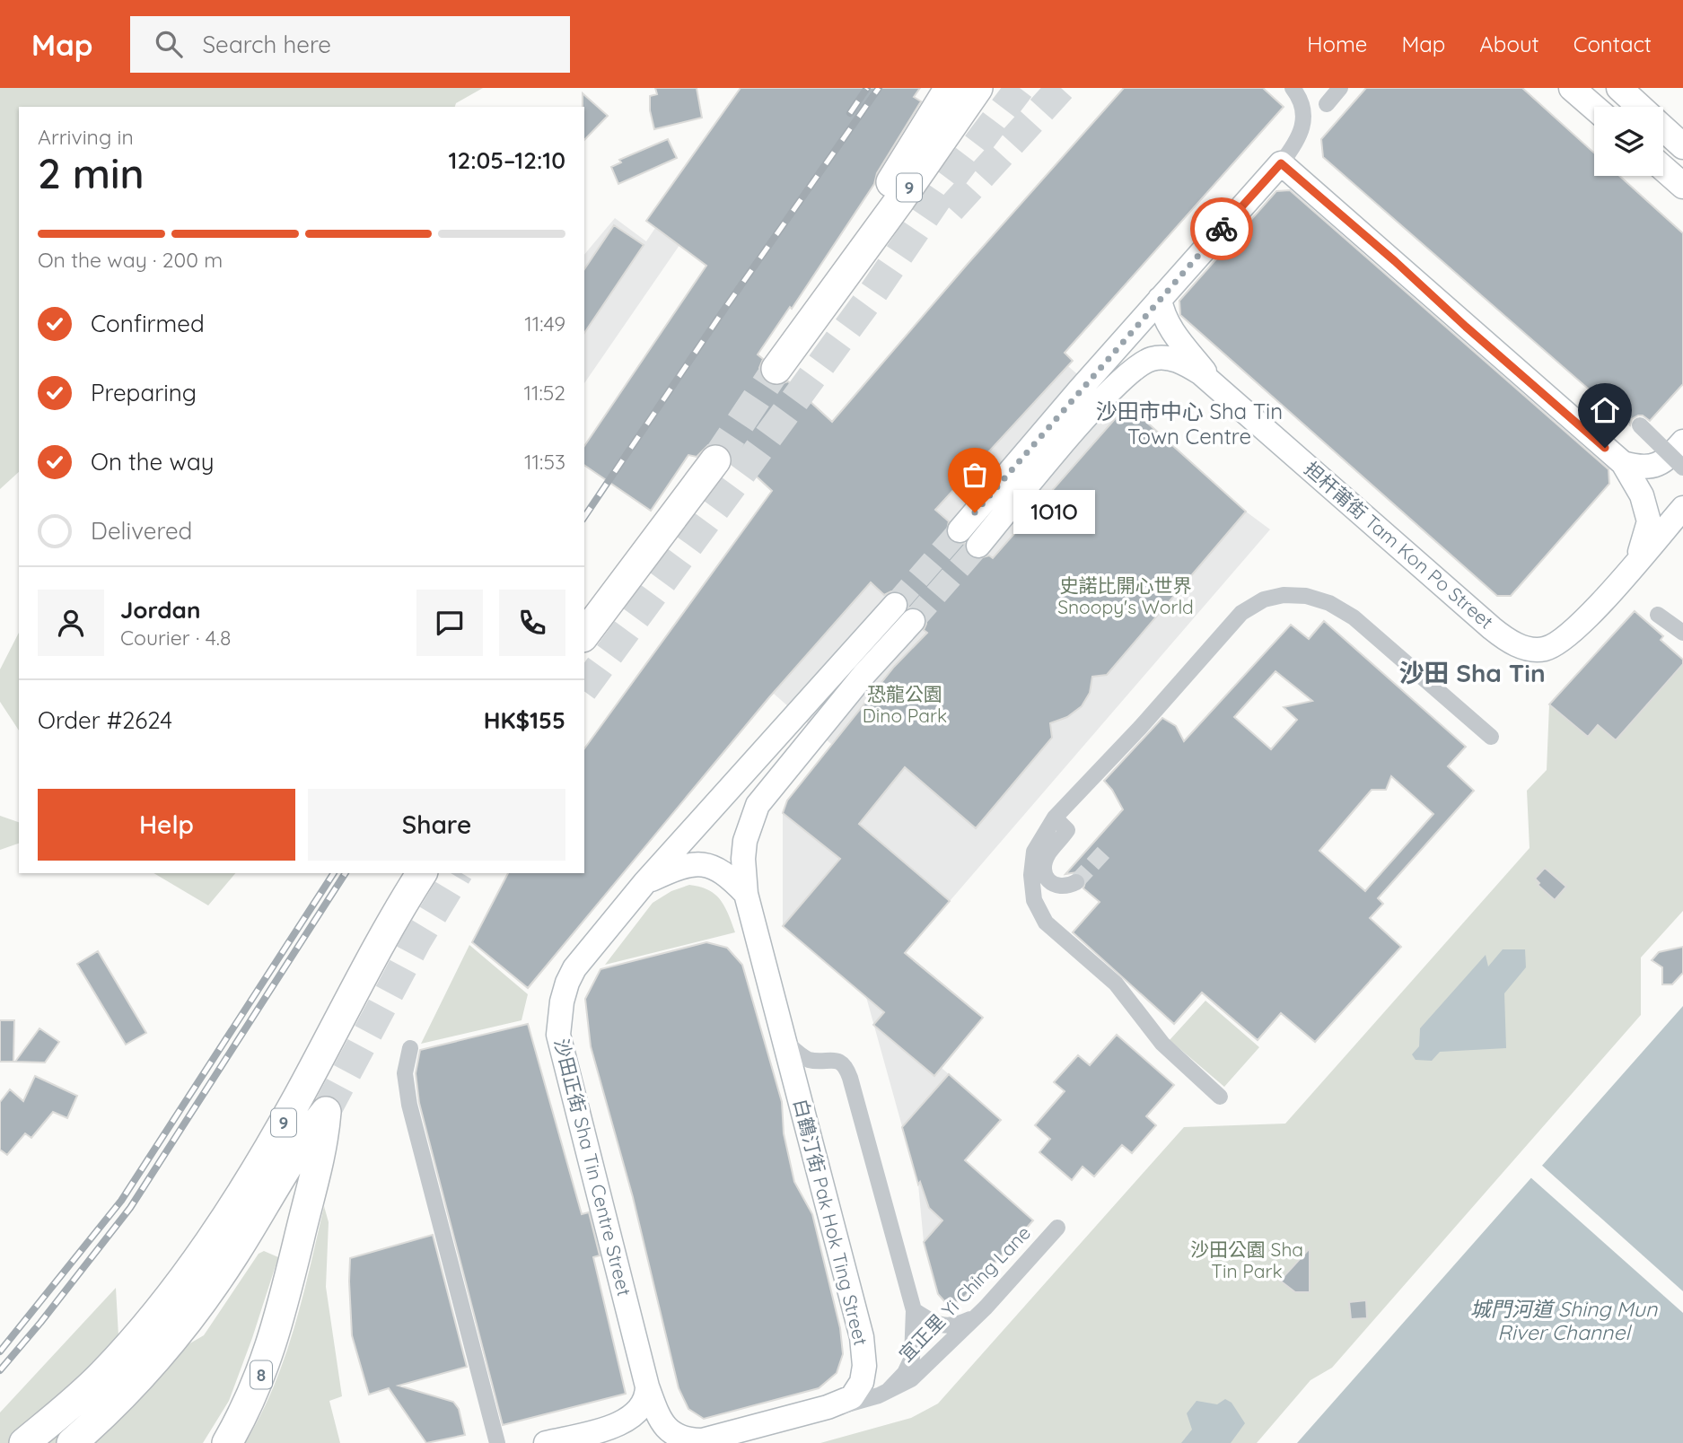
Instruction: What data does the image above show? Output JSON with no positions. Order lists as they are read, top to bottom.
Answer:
{
  "streets": {
    "highway": ["9", "8"],
    "main road": ["担杆莆街 Tam Kon Po Street", "沙田正街 Sha Tin Centre Street", "白鶴汀街 Pak Hok Ting Street"],
    "street": ["宜正里 Yi Ching Lane"]
  },
  "crossings": [
    ["9", "8"],
    ["沙田正街 Sha Tin Centre Street", "白鶴汀街 Pak Hok Ting Street"],
    ["白鶴汀街 Pak Hok Ting Street", "宜正里 Yi Ching Lane"]
  ],
  "districts": ["沙田市中心 Sha Tin Town Centre", "沙田 Sha Tin"],
  "water": ["城門河道 Shing Mun River Channel"],
  "parks": ["史諾比開心世界 Snoopy's World", "恐龍公園 Dino Park", "沙田公園 Sha Tin Park"],
  "places": ["1O1O"],
  "page": {
    "header": "Map",
    "search": "Search here",
    "nav": [
      "Home",
      "Map",
      "About",
      "Contact"
    ],
    "heading": ["2 min", "Arriving in", "12:05–12:10"],
    "panel": [
      "Jordan",
      "Courier · 4.8",
      "Order #2624",
      "HK$155"
    ],
    "bar": "On the way · 200 m",
    "list": [
      ["Confirmed", "11:49"],
      ["Preparing", "11:52"],
      ["On the way", "11:53"],
      "Delivered"
    ],
    "bubble": "1O1O",
    "buttons": ["Help", "Share"]
  }
}
